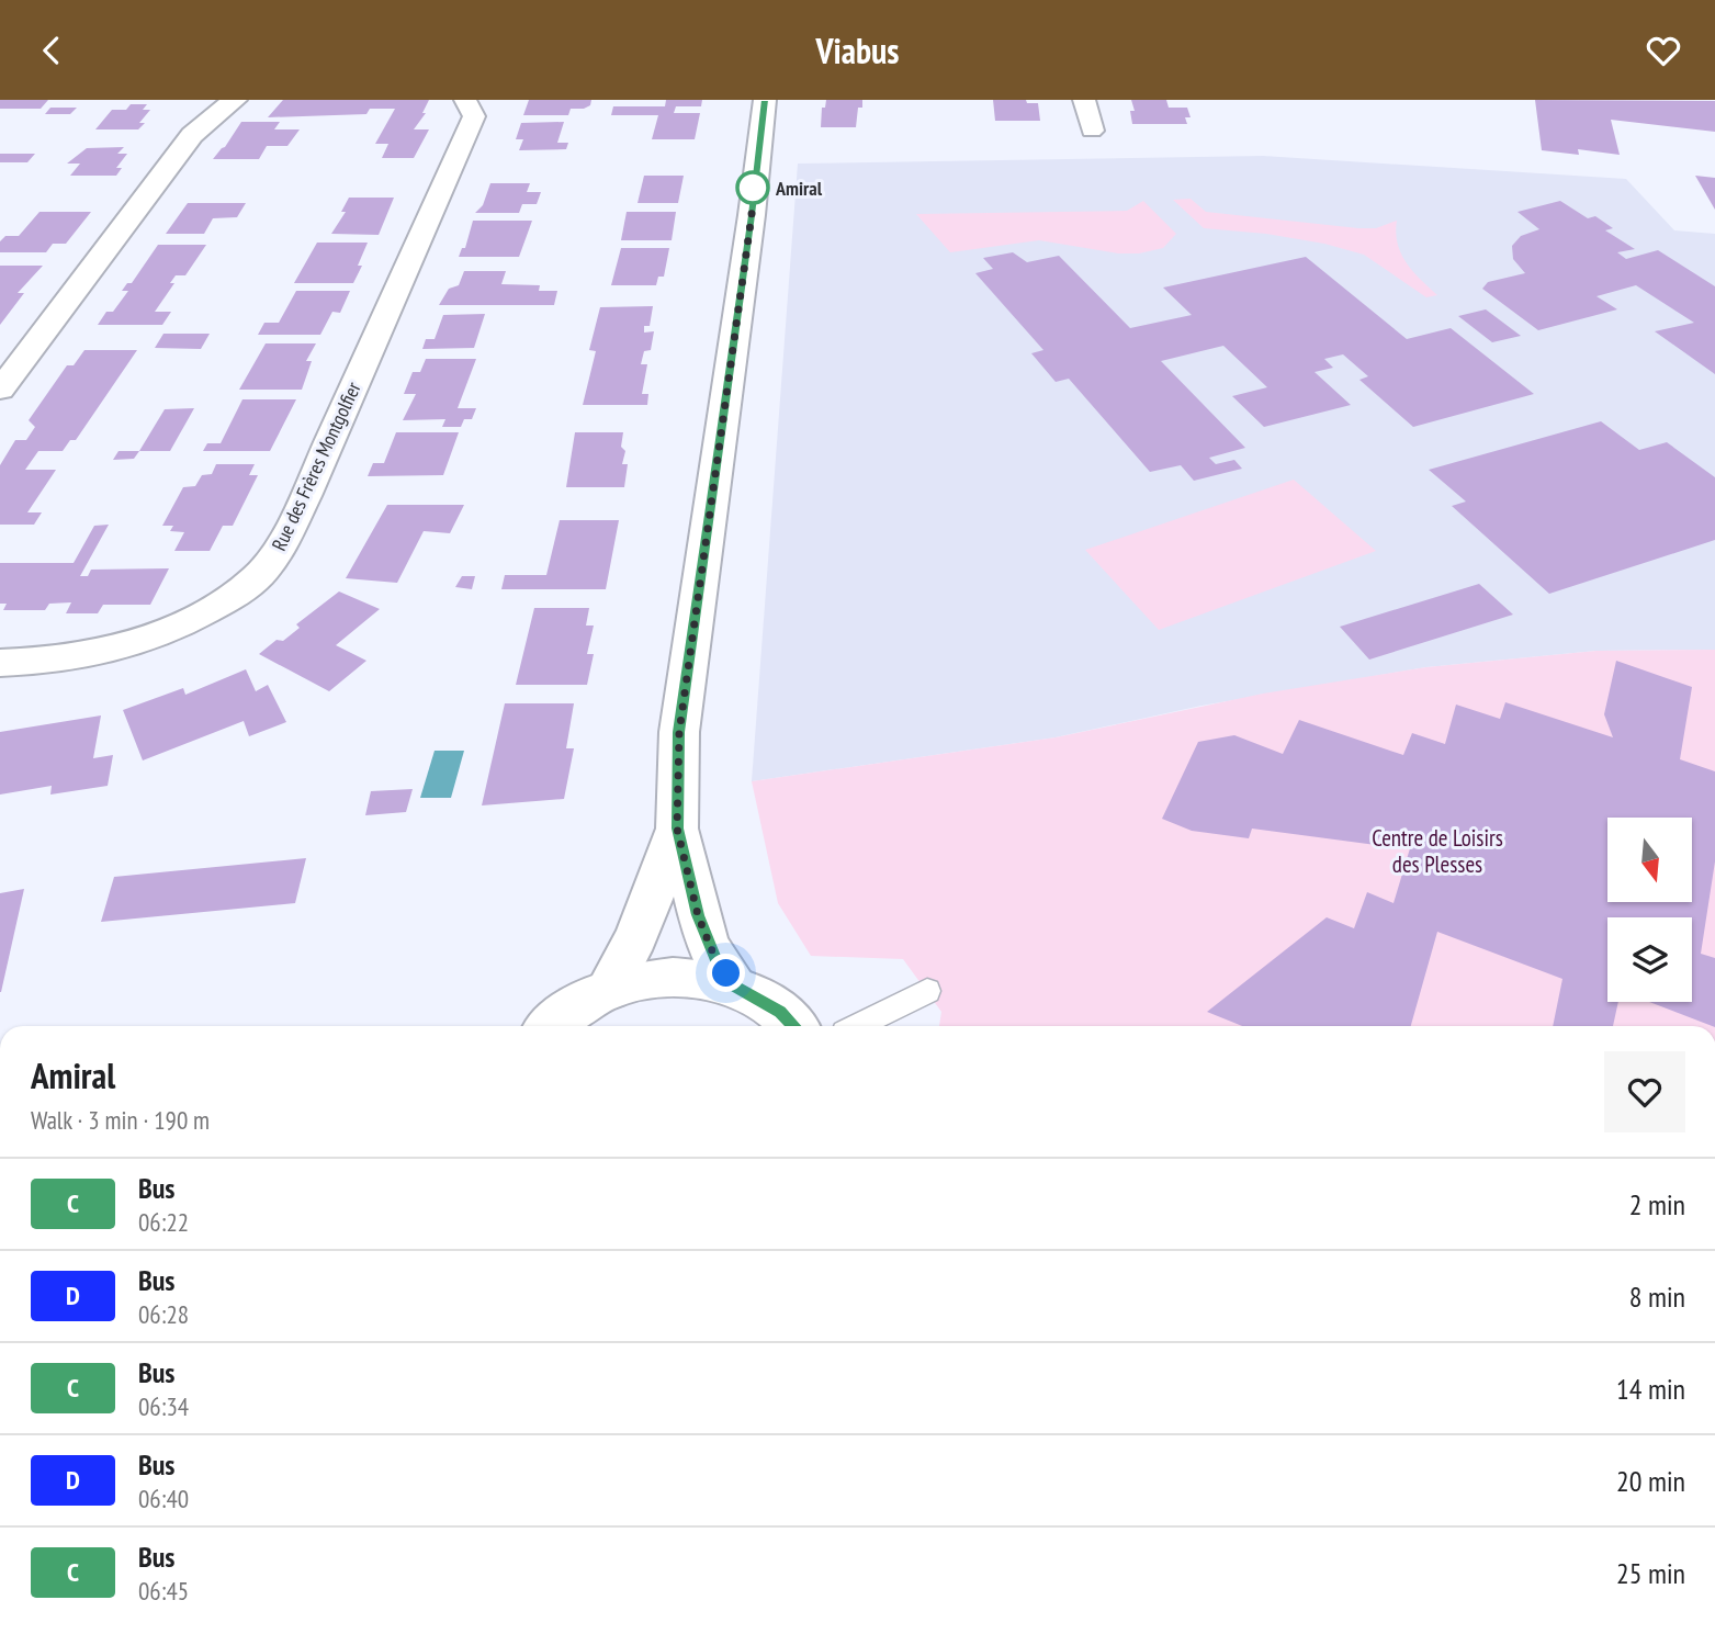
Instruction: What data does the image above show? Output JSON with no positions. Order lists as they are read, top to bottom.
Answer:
{
  "streets": {
    "street": ["Rue des Frères Montgolfier"]
  },
  "parks": ["Centre de Loisirs des Plesses"],
  "places": ["Amiral"],
  "lines": ["bus line C"],
  "north": "bottom",
  "page": {
    "header": "Viabus",
    "heading": ["Amiral", "Walk · 3 min · 190 m"],
    "list": [
      {
        "mark": "C",
        "name": "Bus",
        "note": "06:22",
        "value": "2 min"
      },
      {
        "mark": "D",
        "name": "Bus",
        "note": "06:28",
        "value": "8 min"
      },
      {
        "mark": "C",
        "name": "Bus",
        "note": "06:34",
        "value": "14 min"
      },
      {
        "mark": "D",
        "name": "Bus",
        "note": "06:40",
        "value": "20 min"
      },
      {
        "mark": "C",
        "name": "Bus",
        "note": "06:45",
        "value": "25 min"
      }
    ]
  }
}
